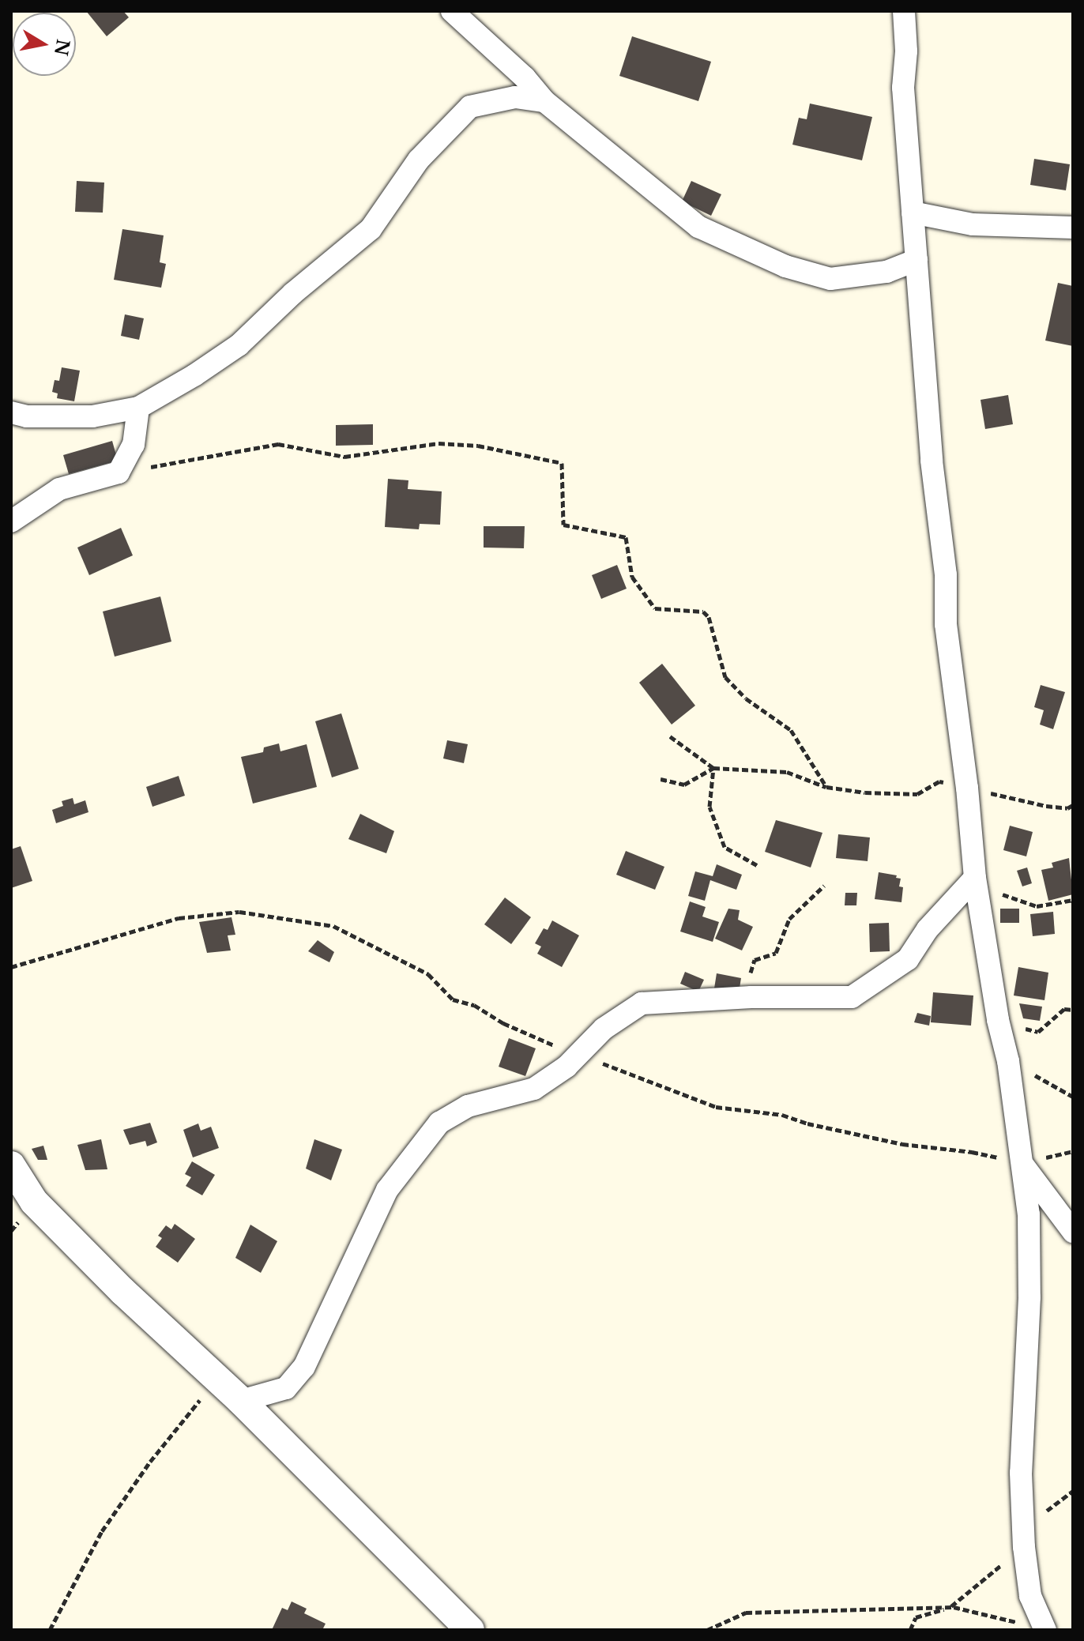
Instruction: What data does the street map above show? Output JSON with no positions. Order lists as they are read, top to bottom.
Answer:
{
  "north": "right"
}
